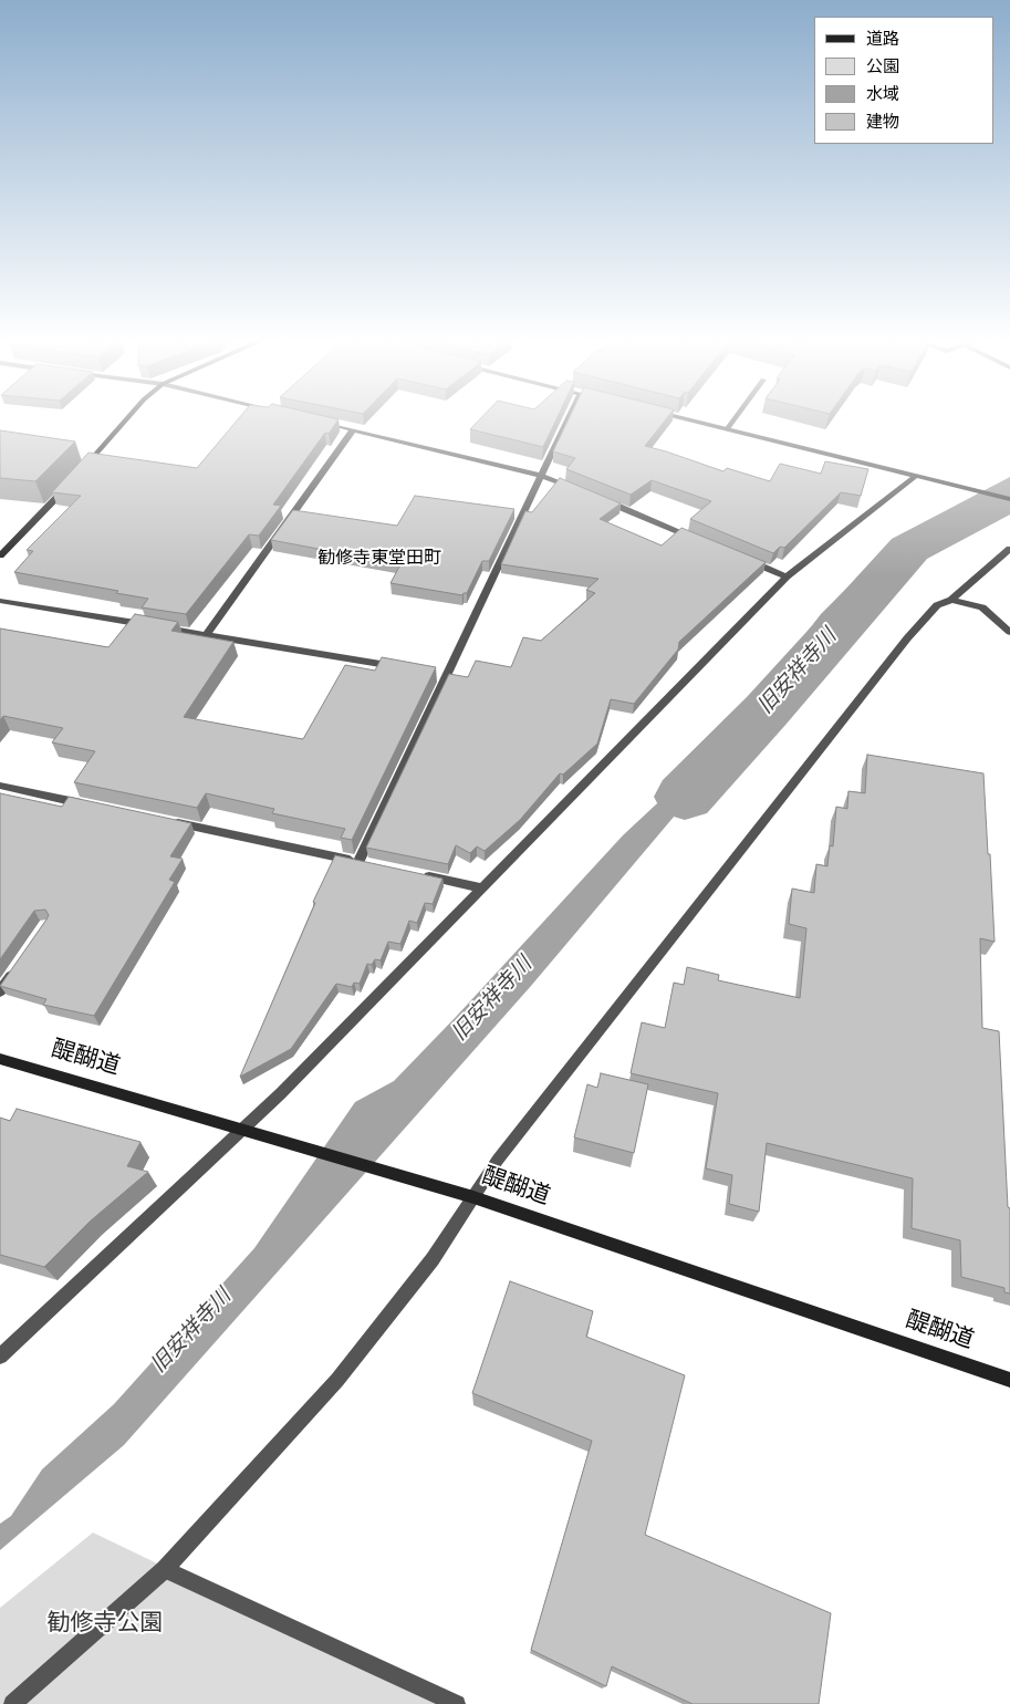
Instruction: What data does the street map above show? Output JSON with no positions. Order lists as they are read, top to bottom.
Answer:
{
  "streets": {
    "main road": ["醍醐道"]
  },
  "districts": ["勧修寺東堂田町"],
  "water": ["旧安祥寺川"],
  "parks": ["勧修寺公園"],
  "legend": [
    "道路",
    "公園",
    "水域",
    "建物"
  ]
}
